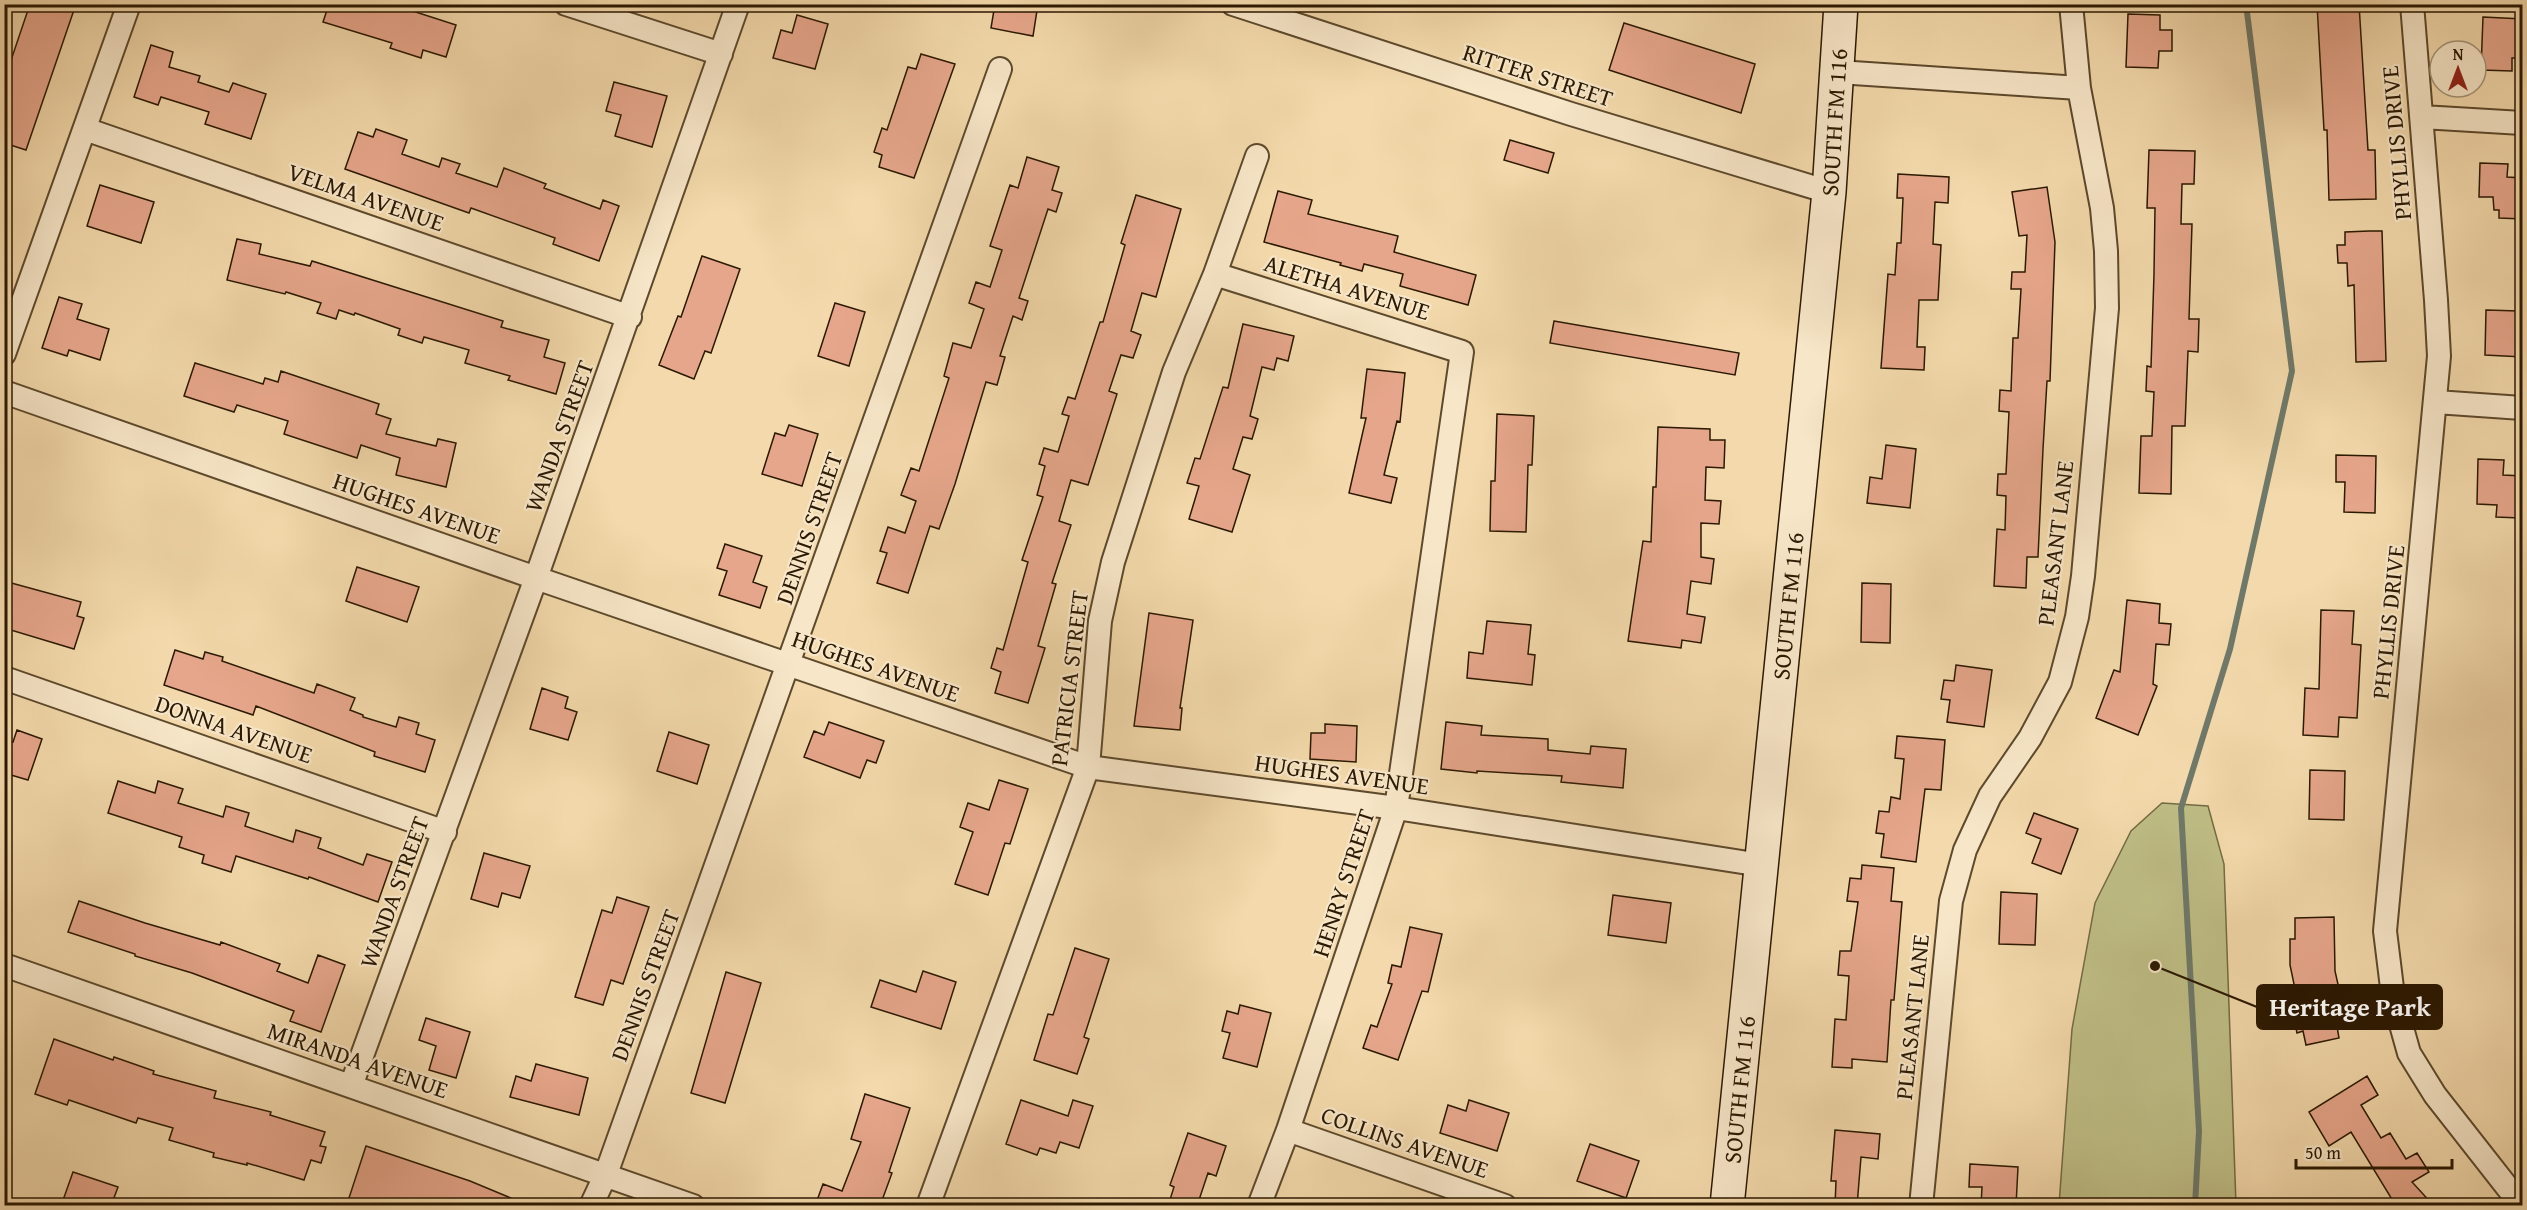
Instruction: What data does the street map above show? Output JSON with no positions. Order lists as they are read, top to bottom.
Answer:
{
  "streets": {
    "main road": ["SOUTH FM 116"],
    "street": [
      "RITTER STREET",
      "PHYLLIS DRIVE",
      "VELMA AVENUE",
      "ALETHA AVENUE",
      "WANDA STREET",
      "HUGHES AVENUE",
      "DENNIS STREET",
      "PLEASANT LANE",
      "PATRICIA STREET",
      "DONNA AVENUE",
      "HENRY STREET",
      "MIRANDA AVENUE",
      "COLLINS AVENUE"
    ]
  },
  "crossings": [
    ["RITTER STREET", "SOUTH FM 116"],
    ["SOUTH FM 116", "HUGHES AVENUE"],
    ["VELMA AVENUE", "WANDA STREET"],
    ["ALETHA AVENUE", "PATRICIA STREET"],
    ["ALETHA AVENUE", "HENRY STREET"],
    ["WANDA STREET", "HUGHES AVENUE"],
    ["WANDA STREET", "DONNA AVENUE"],
    ["WANDA STREET", "MIRANDA AVENUE"],
    ["HUGHES AVENUE", "DENNIS STREET"],
    ["HUGHES AVENUE", "PATRICIA STREET"],
    ["HUGHES AVENUE", "HENRY STREET"],
    ["DENNIS STREET", "MIRANDA AVENUE"],
    ["HENRY STREET", "COLLINS AVENUE"]
  ],
  "places": ["Heritage Park"],
  "scale_bar": "50 m",
  "north": "top"
}
